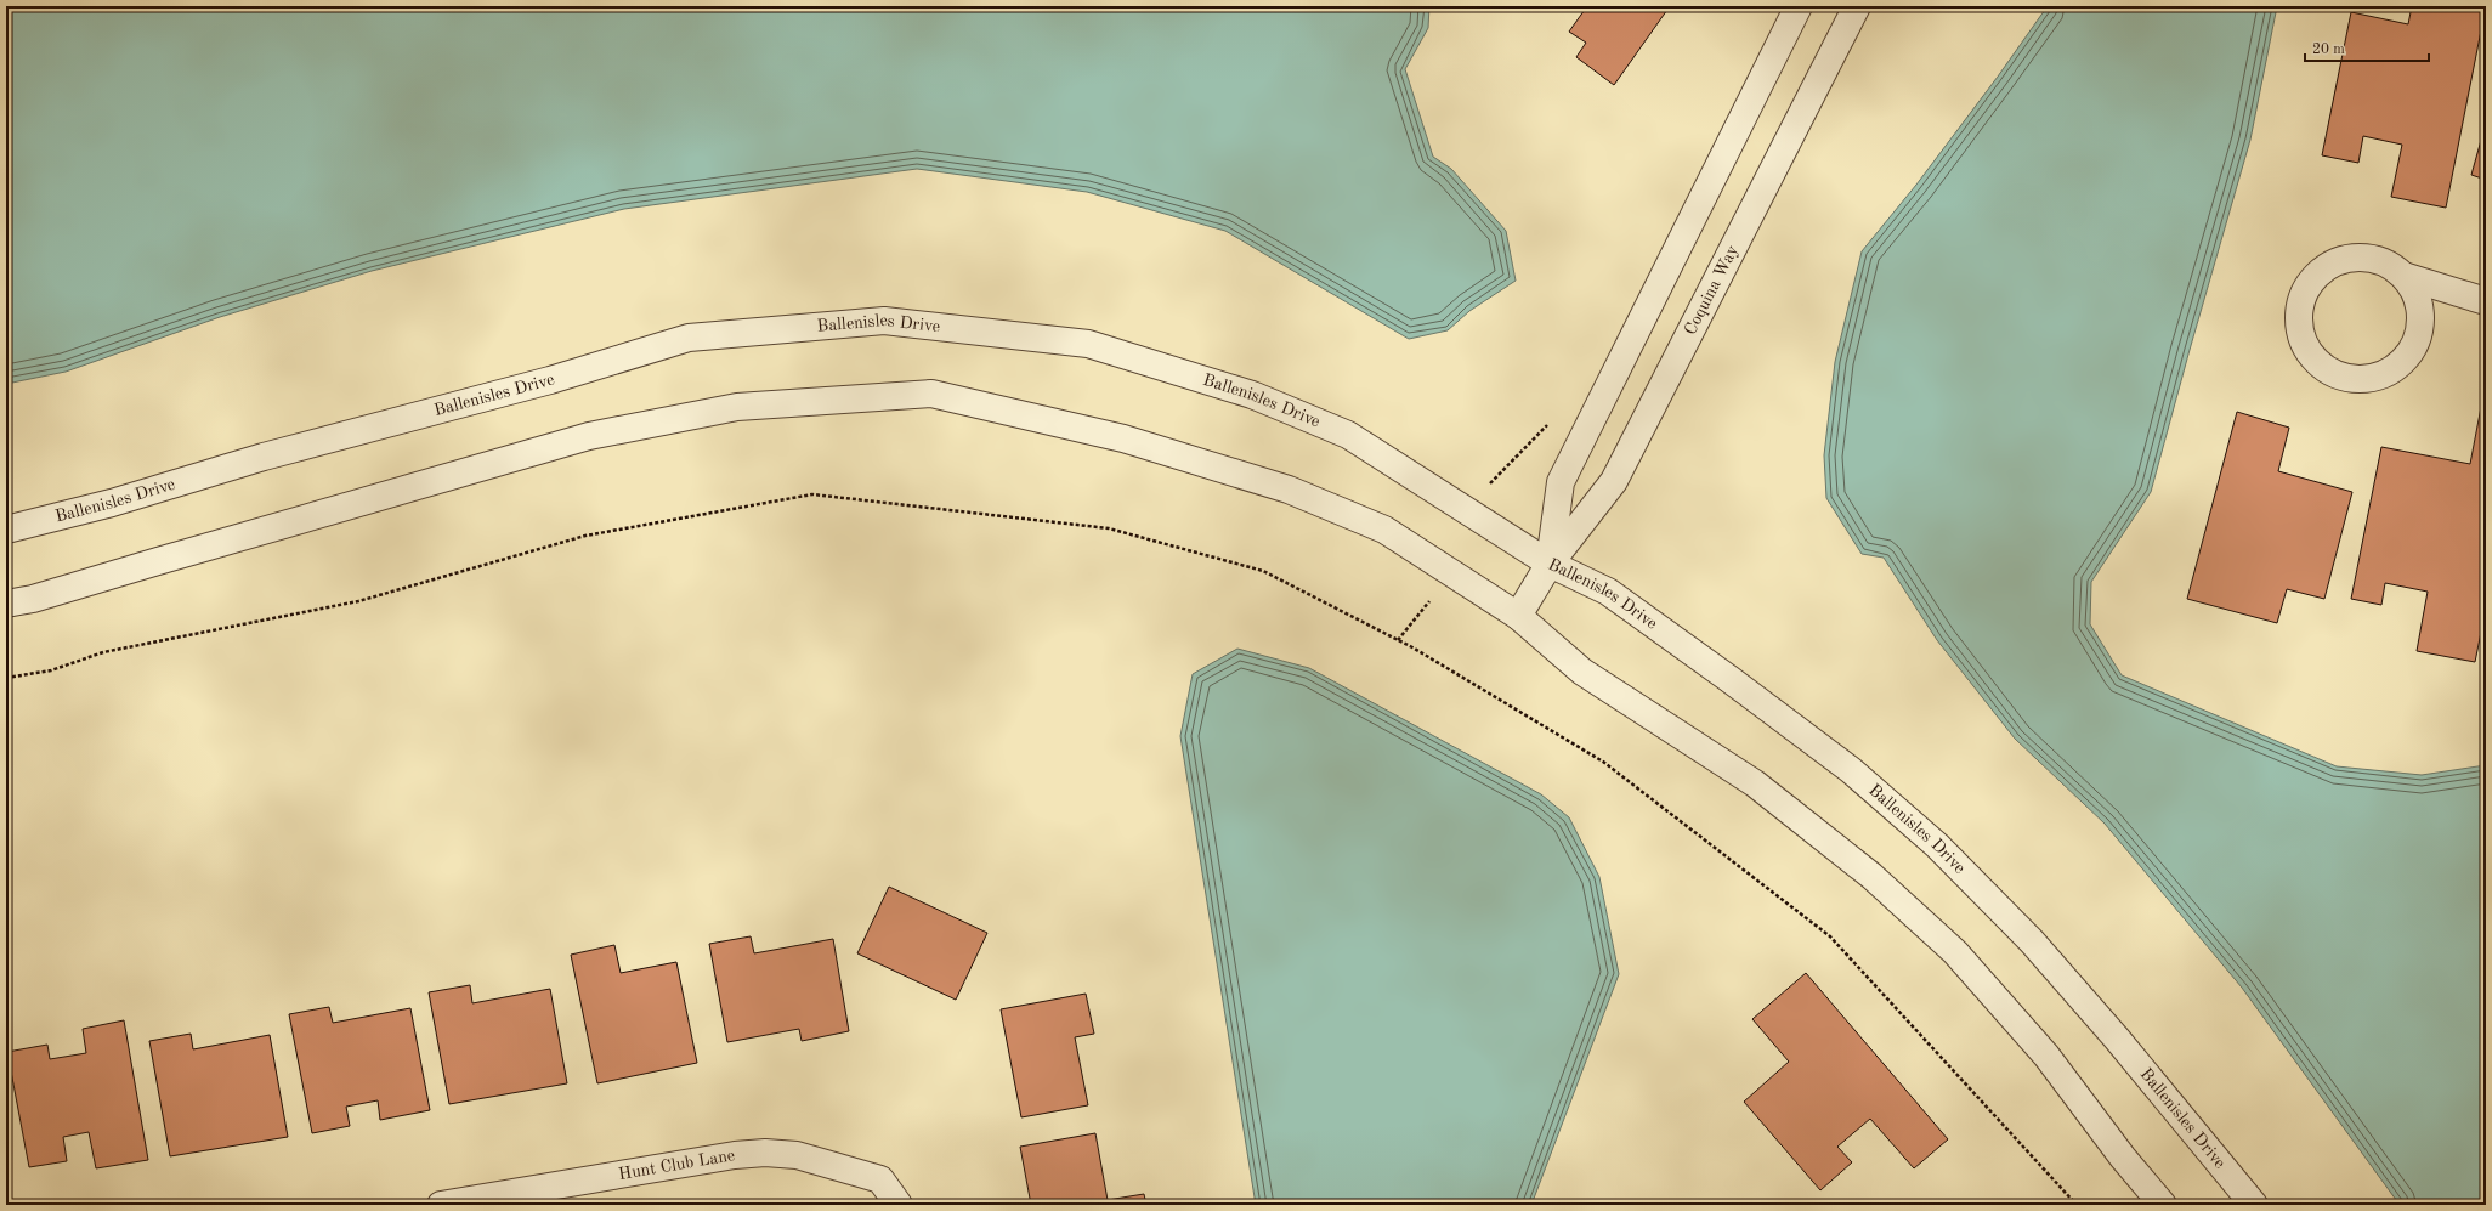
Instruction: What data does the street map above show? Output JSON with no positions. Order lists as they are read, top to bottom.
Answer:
{
  "streets": {
    "street": ["Coquina Way", "Ballenisles Drive", "Hunt Club Lane"]
  },
  "crossings": [
    ["Coquina Way", "Ballenisles Drive"]
  ],
  "scale_bar": "20 m"
}
